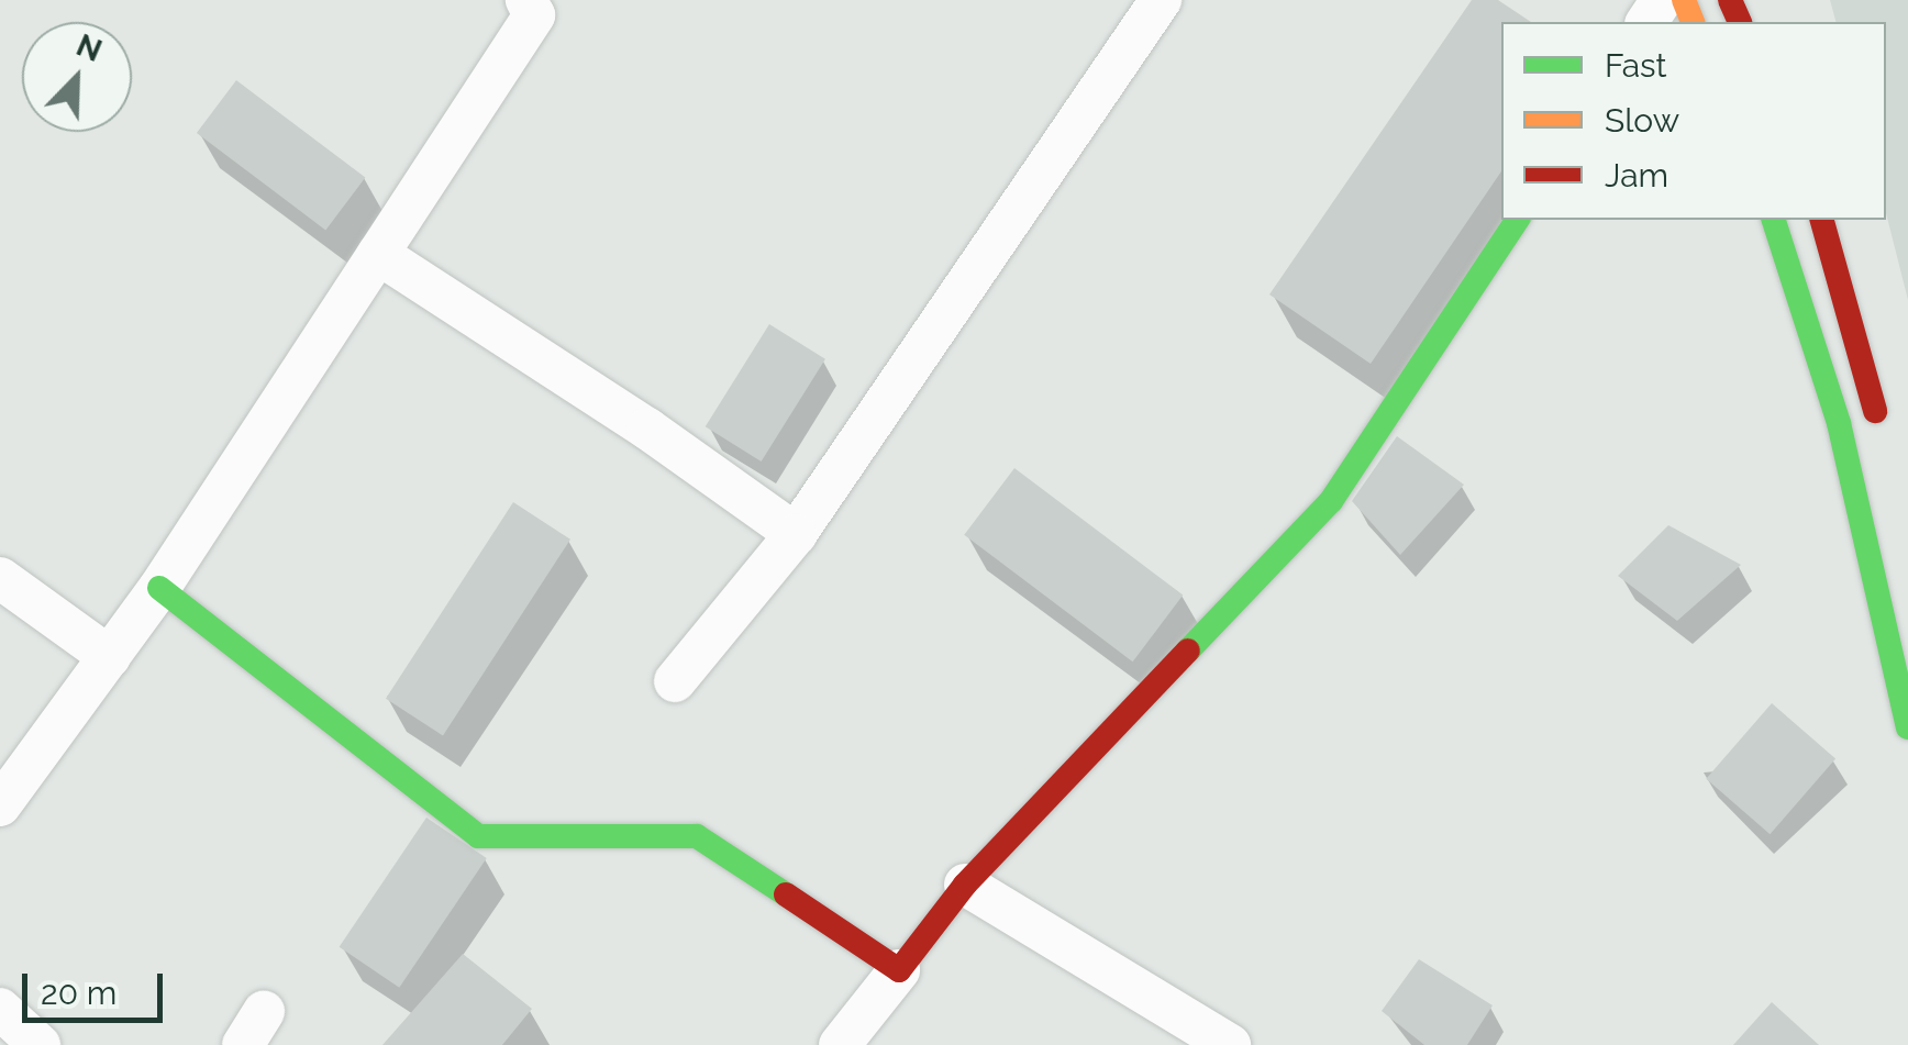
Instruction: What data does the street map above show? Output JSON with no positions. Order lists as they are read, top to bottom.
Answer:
{
  "legend": ["Fast", "Slow", "Jam"],
  "scale_bar": "20 m",
  "north": "top right"
}
